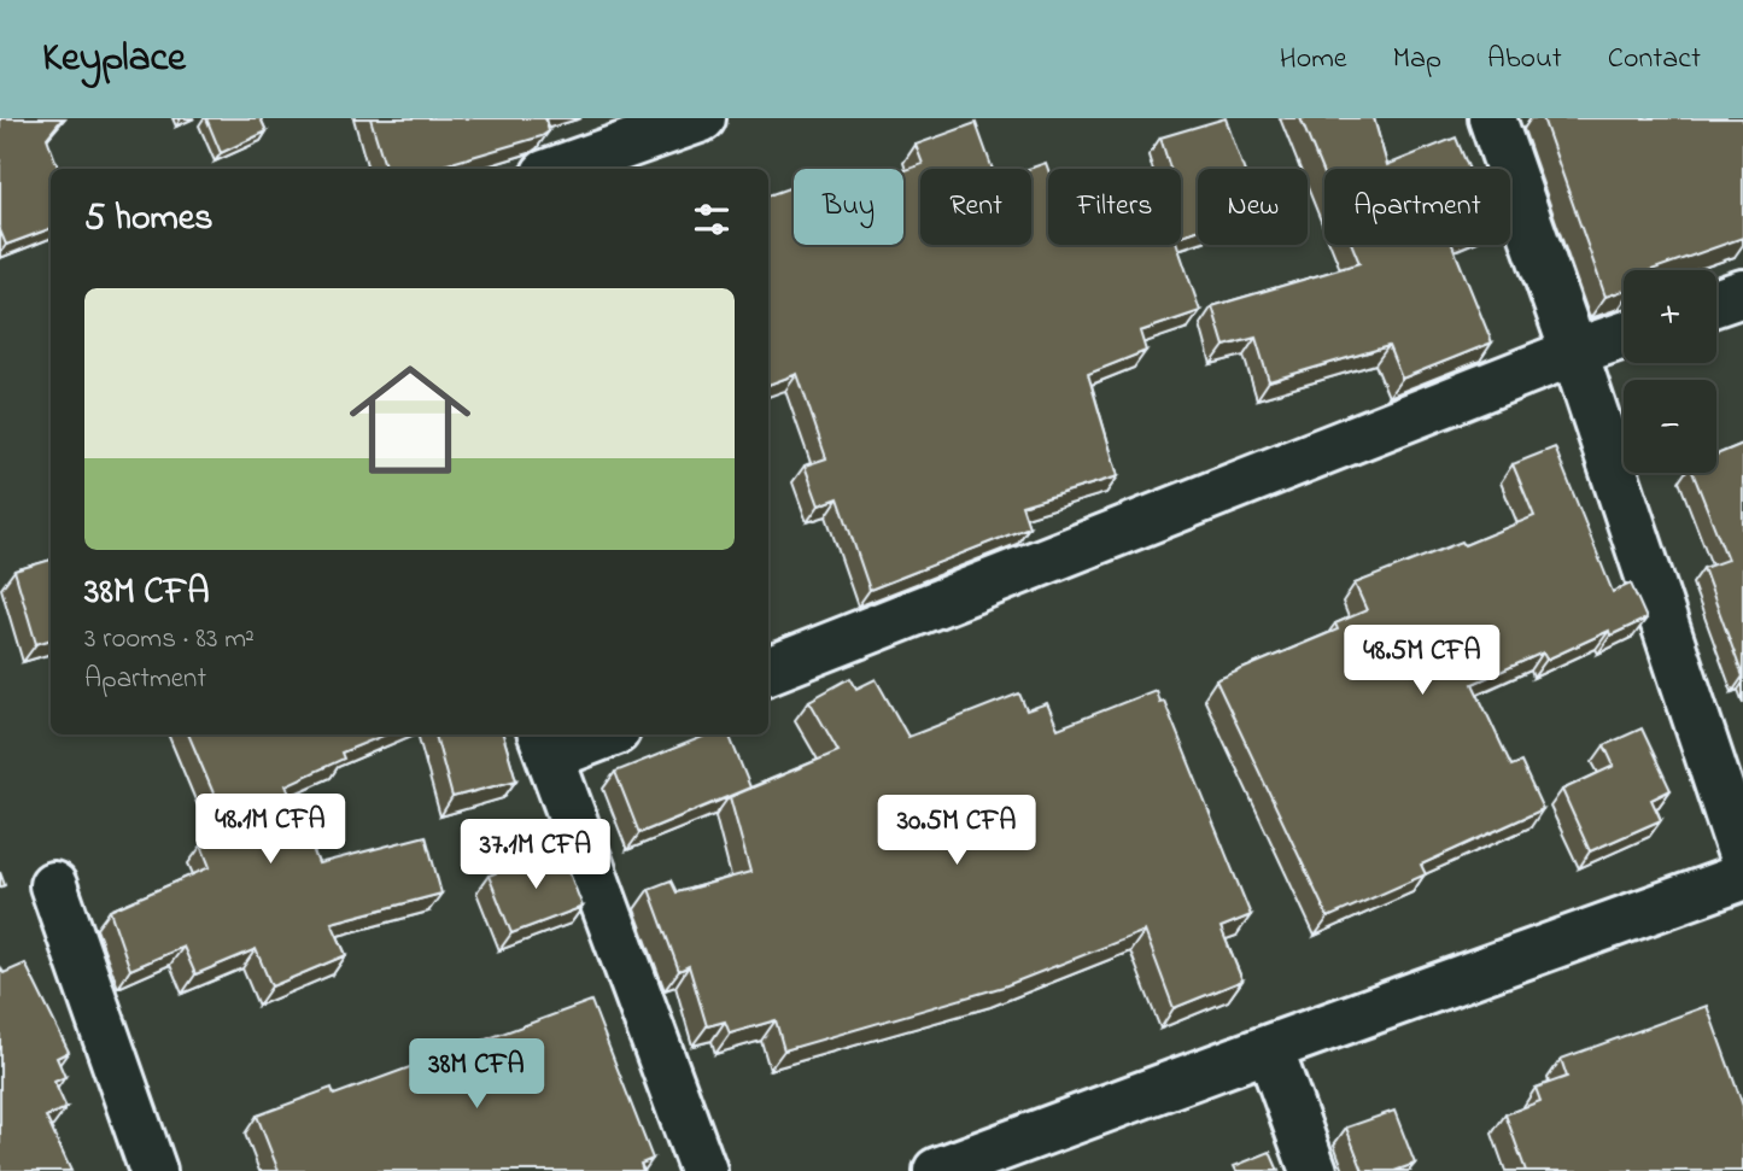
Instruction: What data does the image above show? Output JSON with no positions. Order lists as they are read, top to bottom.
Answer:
{
  "page": {
    "header": "Keyplace",
    "nav": [
      "Home",
      "Map",
      "About",
      "Contact"
    ],
    "chip": [
      "Buy",
      "Rent",
      "Filters",
      "New",
      "Apartment"
    ],
    "heading": "5 homes",
    "map_buttons": ["+", "−"],
    "list": [
      {
        "name": "38M CFA",
        "note": "3 rooms · 83 m² · Apartment"
      }
    ],
    "price": [
      "48.5M CFA",
      "48.1M CFA",
      "30.5M CFA",
      "37.1M CFA",
      "38M CFA"
    ]
  }
}
